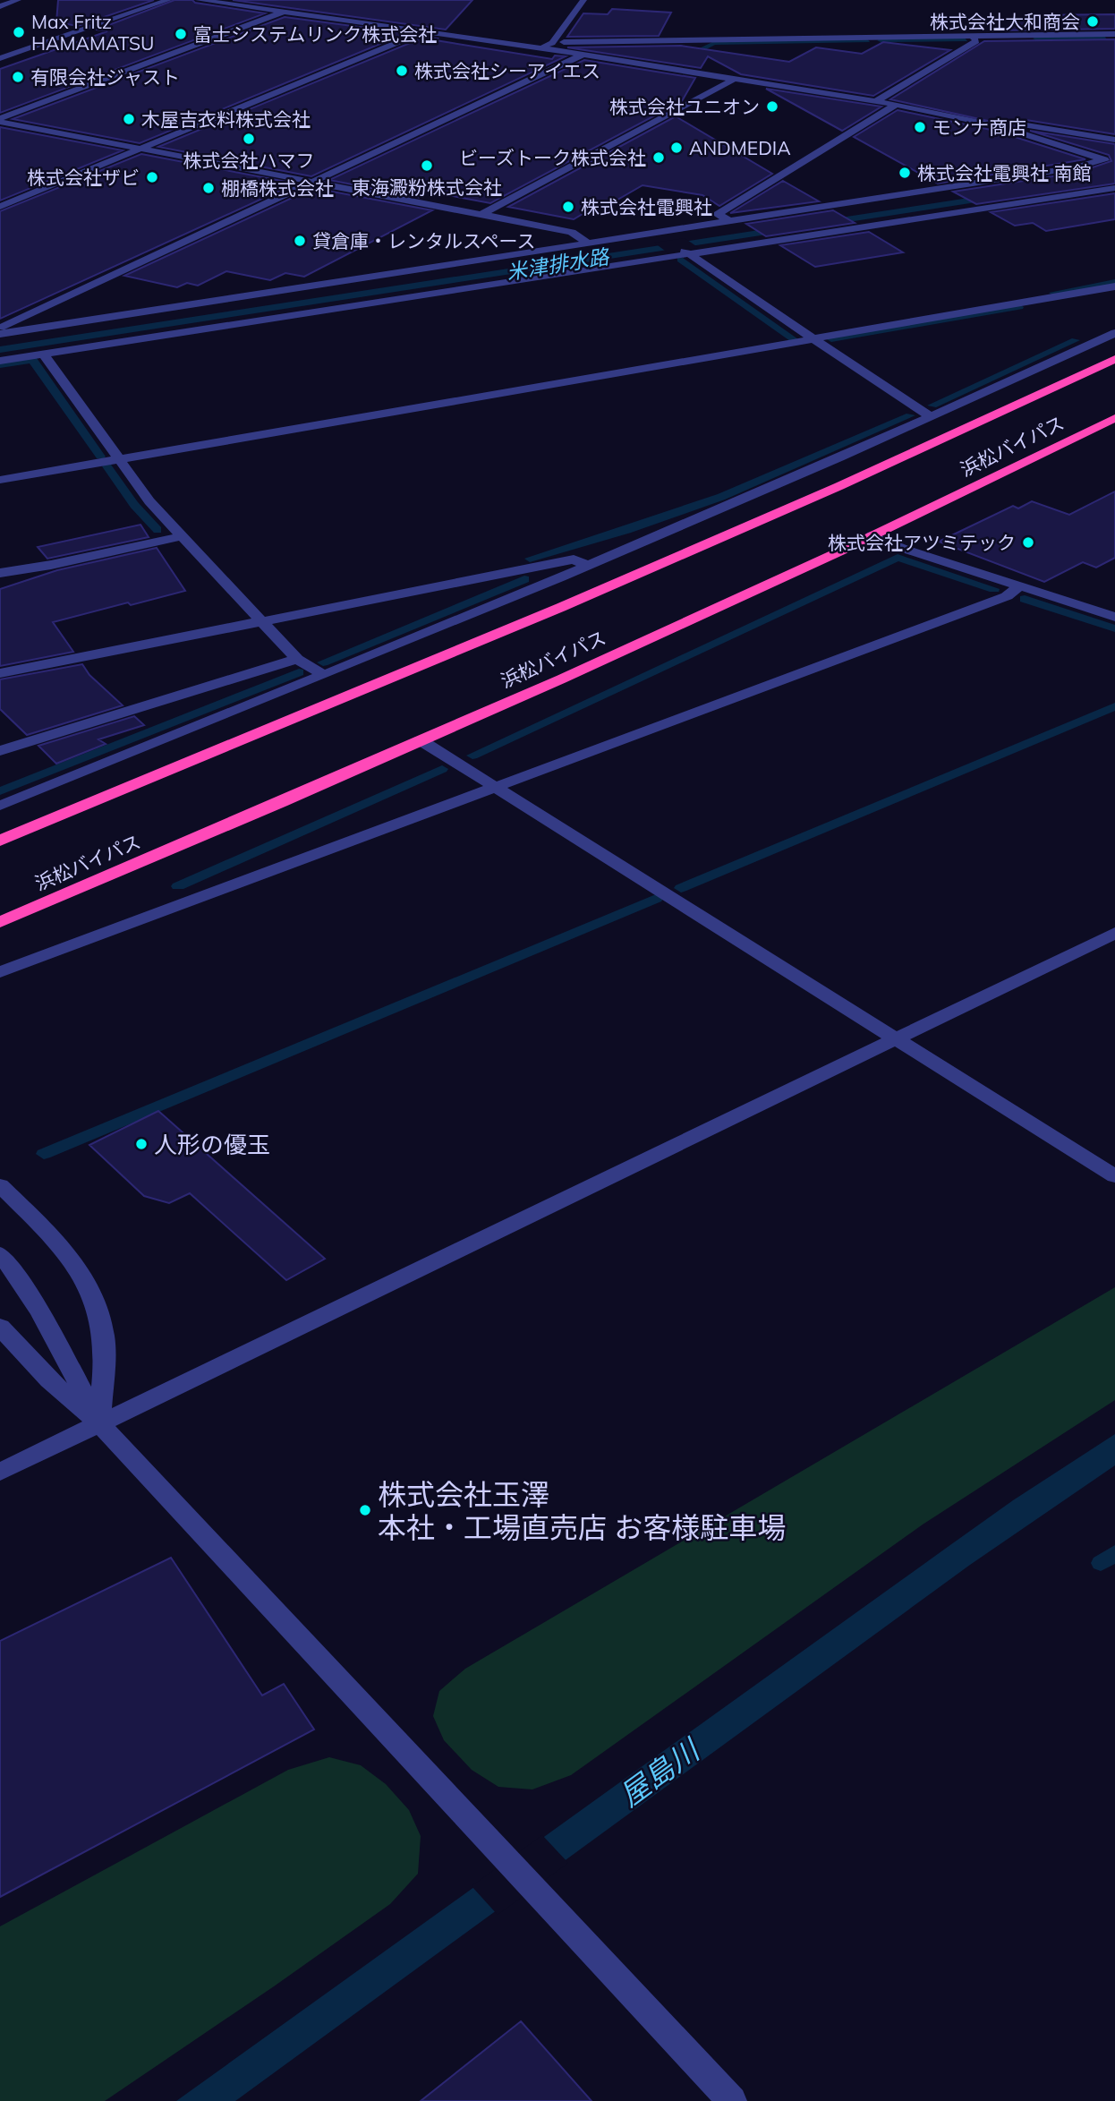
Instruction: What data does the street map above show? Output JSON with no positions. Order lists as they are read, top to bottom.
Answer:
{
  "streets": {
    "highway": ["浜松バイパス"]
  },
  "water": ["米津排水路", "屋島川"],
  "places": [
    "株式会社大和商会",
    "Max Fritz HAMAMATSU",
    "富士システムリンク株式会社",
    "株式会社シーアイエス",
    "有限会社ジャスト",
    "株式会社ユニオン",
    "木屋吉衣料株式会社",
    "モンナ商店",
    "株式会社ハマフ",
    "ANDMEDIA",
    "ビーズトーク株式会社",
    "東海澱粉株式会社",
    "株式会社電興社 南館",
    "株式会社ザビ",
    "棚橋株式会社",
    "株式会社電興社",
    "貸倉庫・レンタルスペース",
    "株式会社アツミテック",
    "人形の優玉",
    "株式会社玉澤 本社・工場直売店 お客様駐車場"
  ]
}
